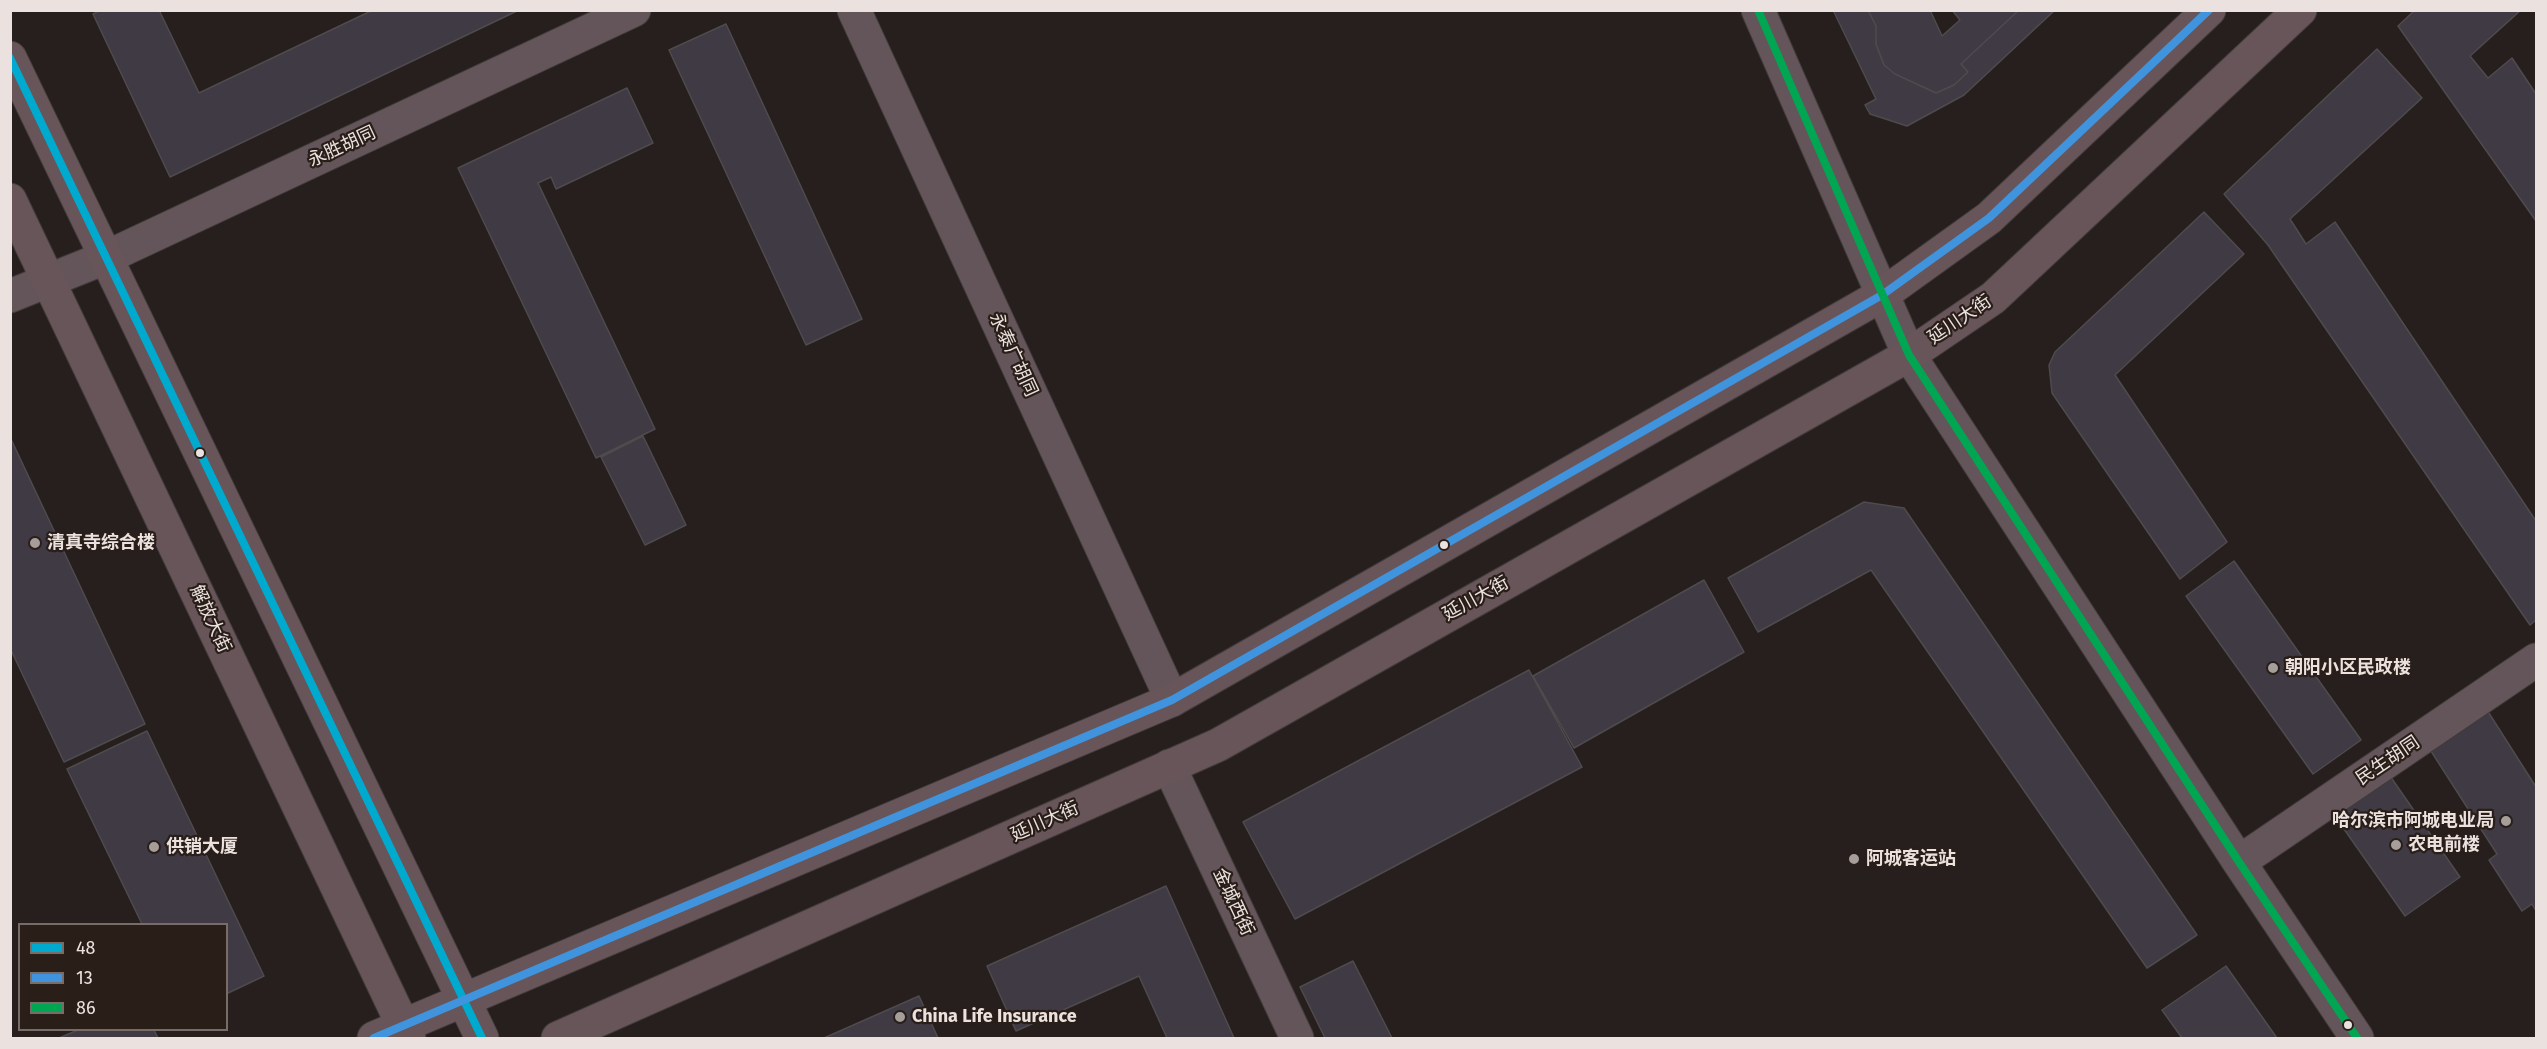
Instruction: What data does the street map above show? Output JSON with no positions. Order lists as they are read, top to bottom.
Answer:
{
  "streets": {
    "main road": ["延川大街", "解放大街"],
    "street": [
      "永胜胡同",
      "永泰广胡同",
      "民生胡同",
      "金城西街"
    ]
  },
  "crossings": [
    ["永胜胡同", "解放大街"],
    ["延川大街", "金城西街"]
  ],
  "places": [
    "清真寺综合楼",
    "朝阳小区民政楼",
    "哈尔滨市阿城电业局",
    "农电前楼",
    "供销大厦",
    "阿城客运站",
    "China Life Insurance"
  ],
  "lines": ["transit line 13", "transit line 86", "transit line 48"],
  "legend": ["48", "13", "86"]
}
